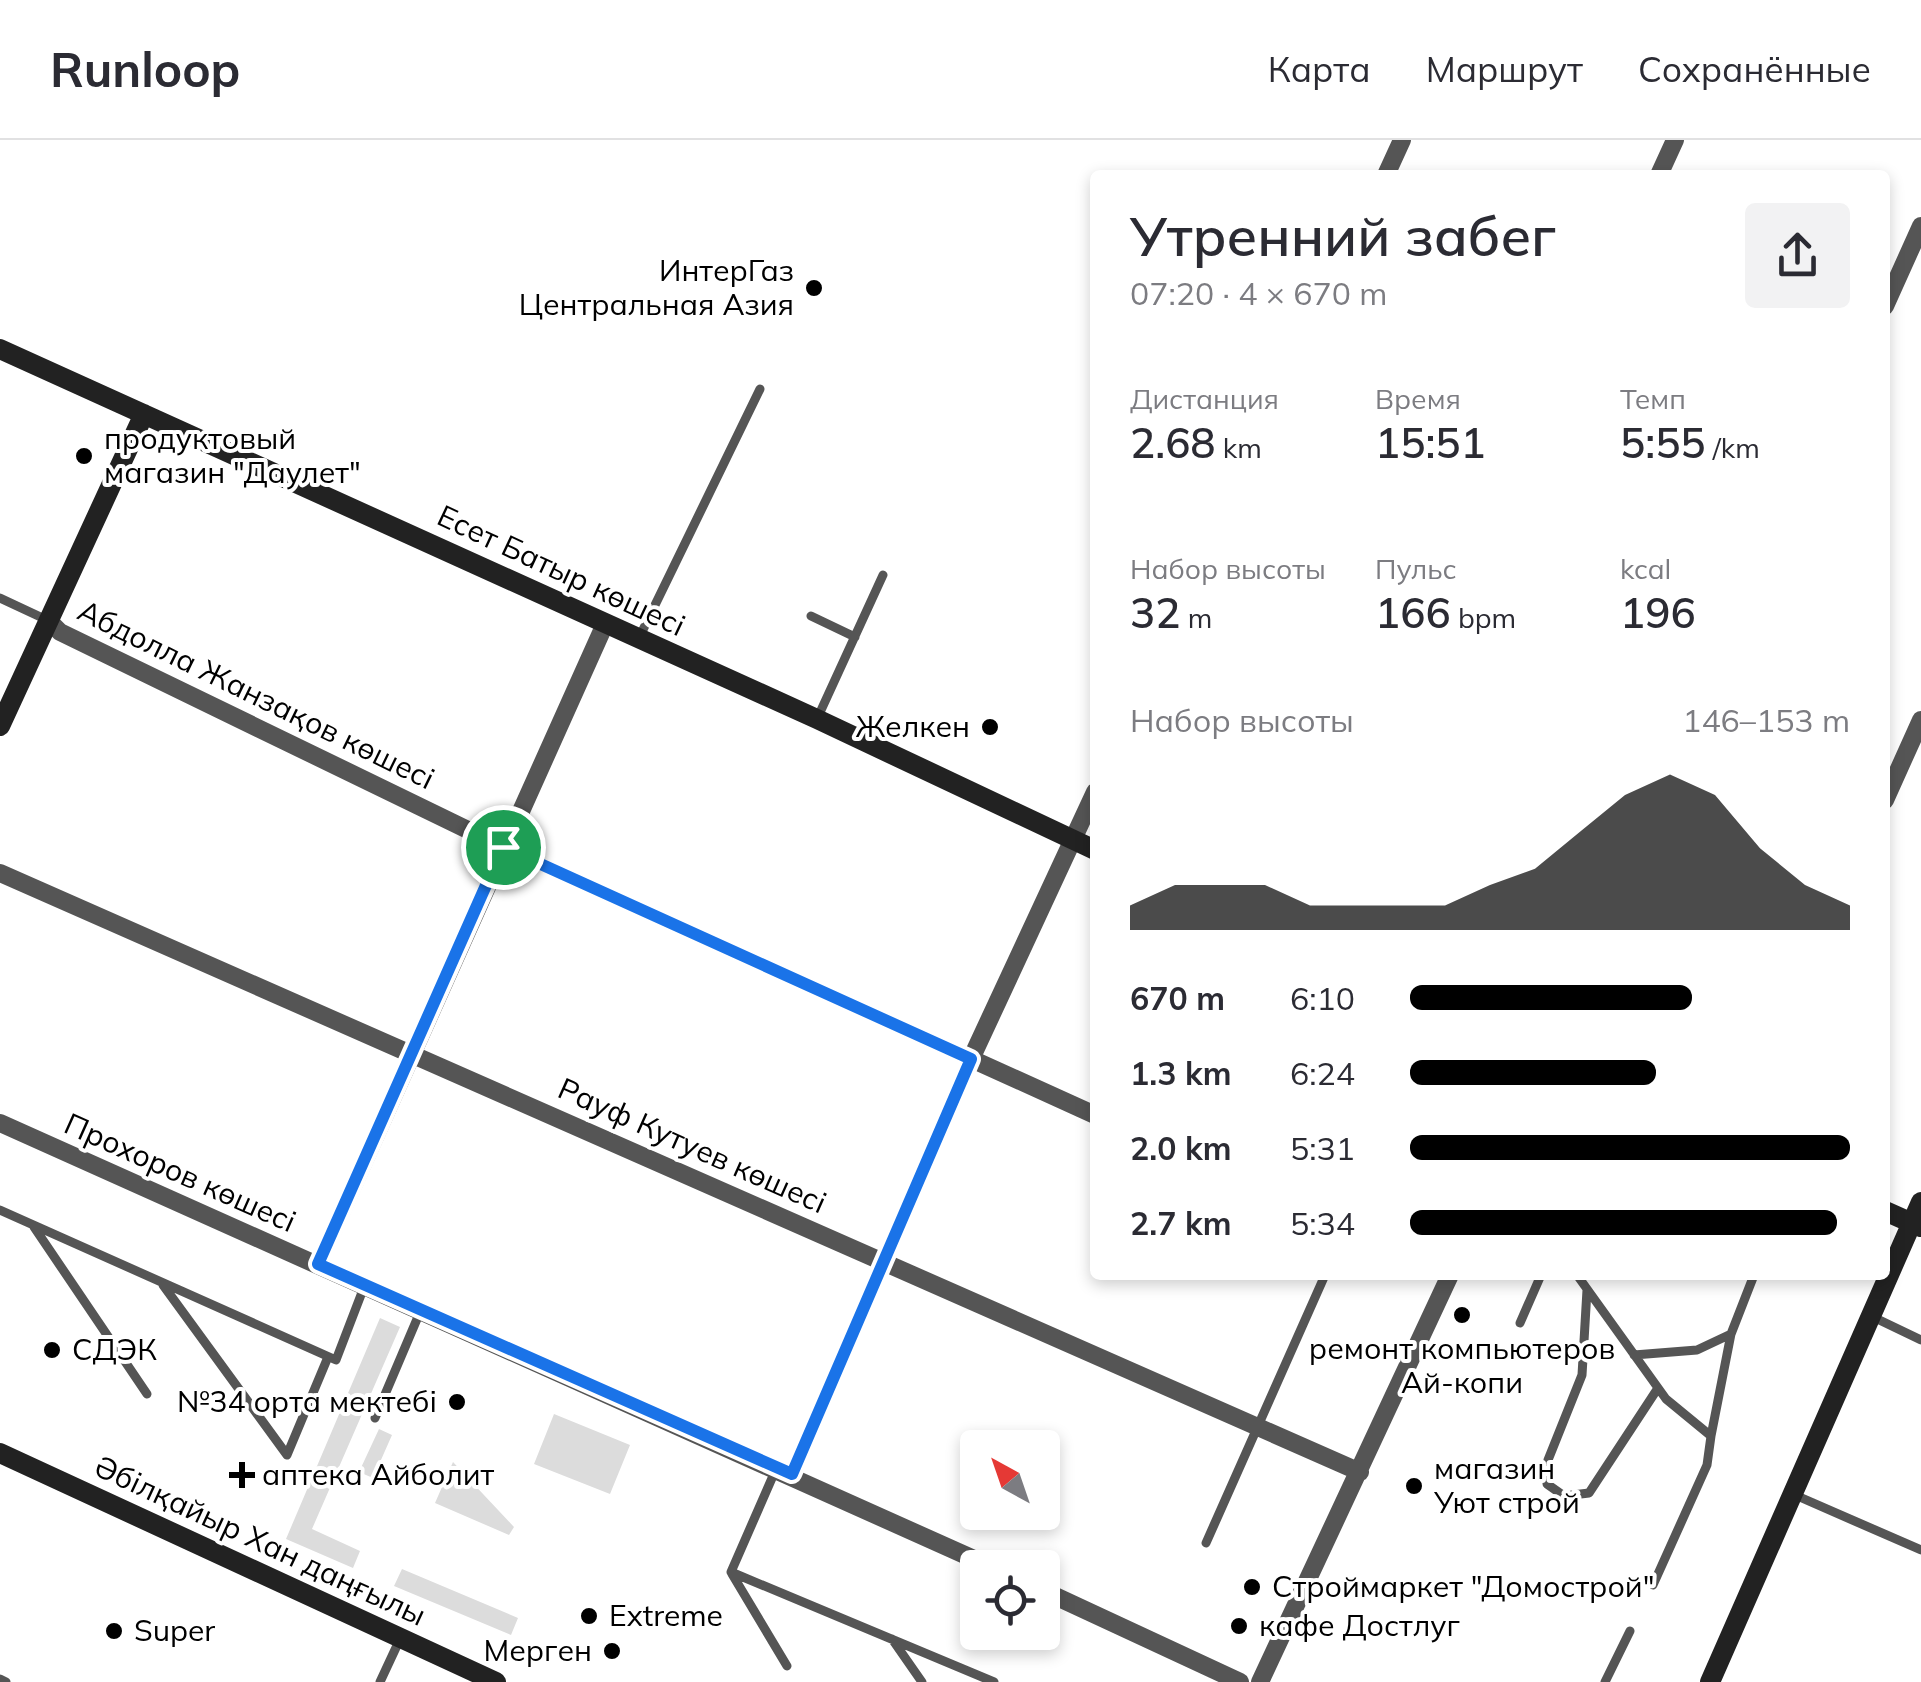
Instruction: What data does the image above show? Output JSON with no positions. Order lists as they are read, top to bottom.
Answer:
{
  "streets": {
    "street": [
      "Есет Батыр көшесі",
      "Абдолла Жанзақов көшесі",
      "Рауф Кутуев көшесі",
      "Прохоров көшесі",
      "Әбілқайыр Хан даңғылы"
    ]
  },
  "places": {
    "other": [
      "ИнтерГаз Центральная Азия",
      "продуктовый магазин \"Даулет\"",
      "Желкен",
      "ремонт компьютеров Ай-копи",
      "СДЭК",
      "№34 орта мектебі",
      "магазин Уют строй",
      "Строймаркет \"Домострой\"",
      "Extreme",
      "кафе Достлуг",
      "Super",
      "Мерген"
    ],
    "health": ["аптека Айболит"]
  },
  "north": "top left",
  "page": {
    "header": "Runloop",
    "nav": ["Карта", "Маршрут", "Сохранённые"],
    "heading": ["Утренний забег", "07:20 · 4 × 670 m"],
    "stats": [
      ["Дистанция", "2.68 km"],
      ["Время", "15:51"],
      ["Темп", "5:55 /km"],
      ["Набор высоты", "32 m"],
      ["Пульс", "166 bpm"],
      ["kcal", "196"]
    ],
    "chart": ["Набор высоты", "146–153 m"],
    "list": [
      {
        "name": "670 m",
        "note": "6:10"
      },
      {
        "name": "1.3 km",
        "note": "6:24"
      },
      {
        "name": "2.0 km",
        "note": "5:31"
      },
      {
        "name": "2.7 km",
        "note": "5:34"
      }
    ]
  }
}
